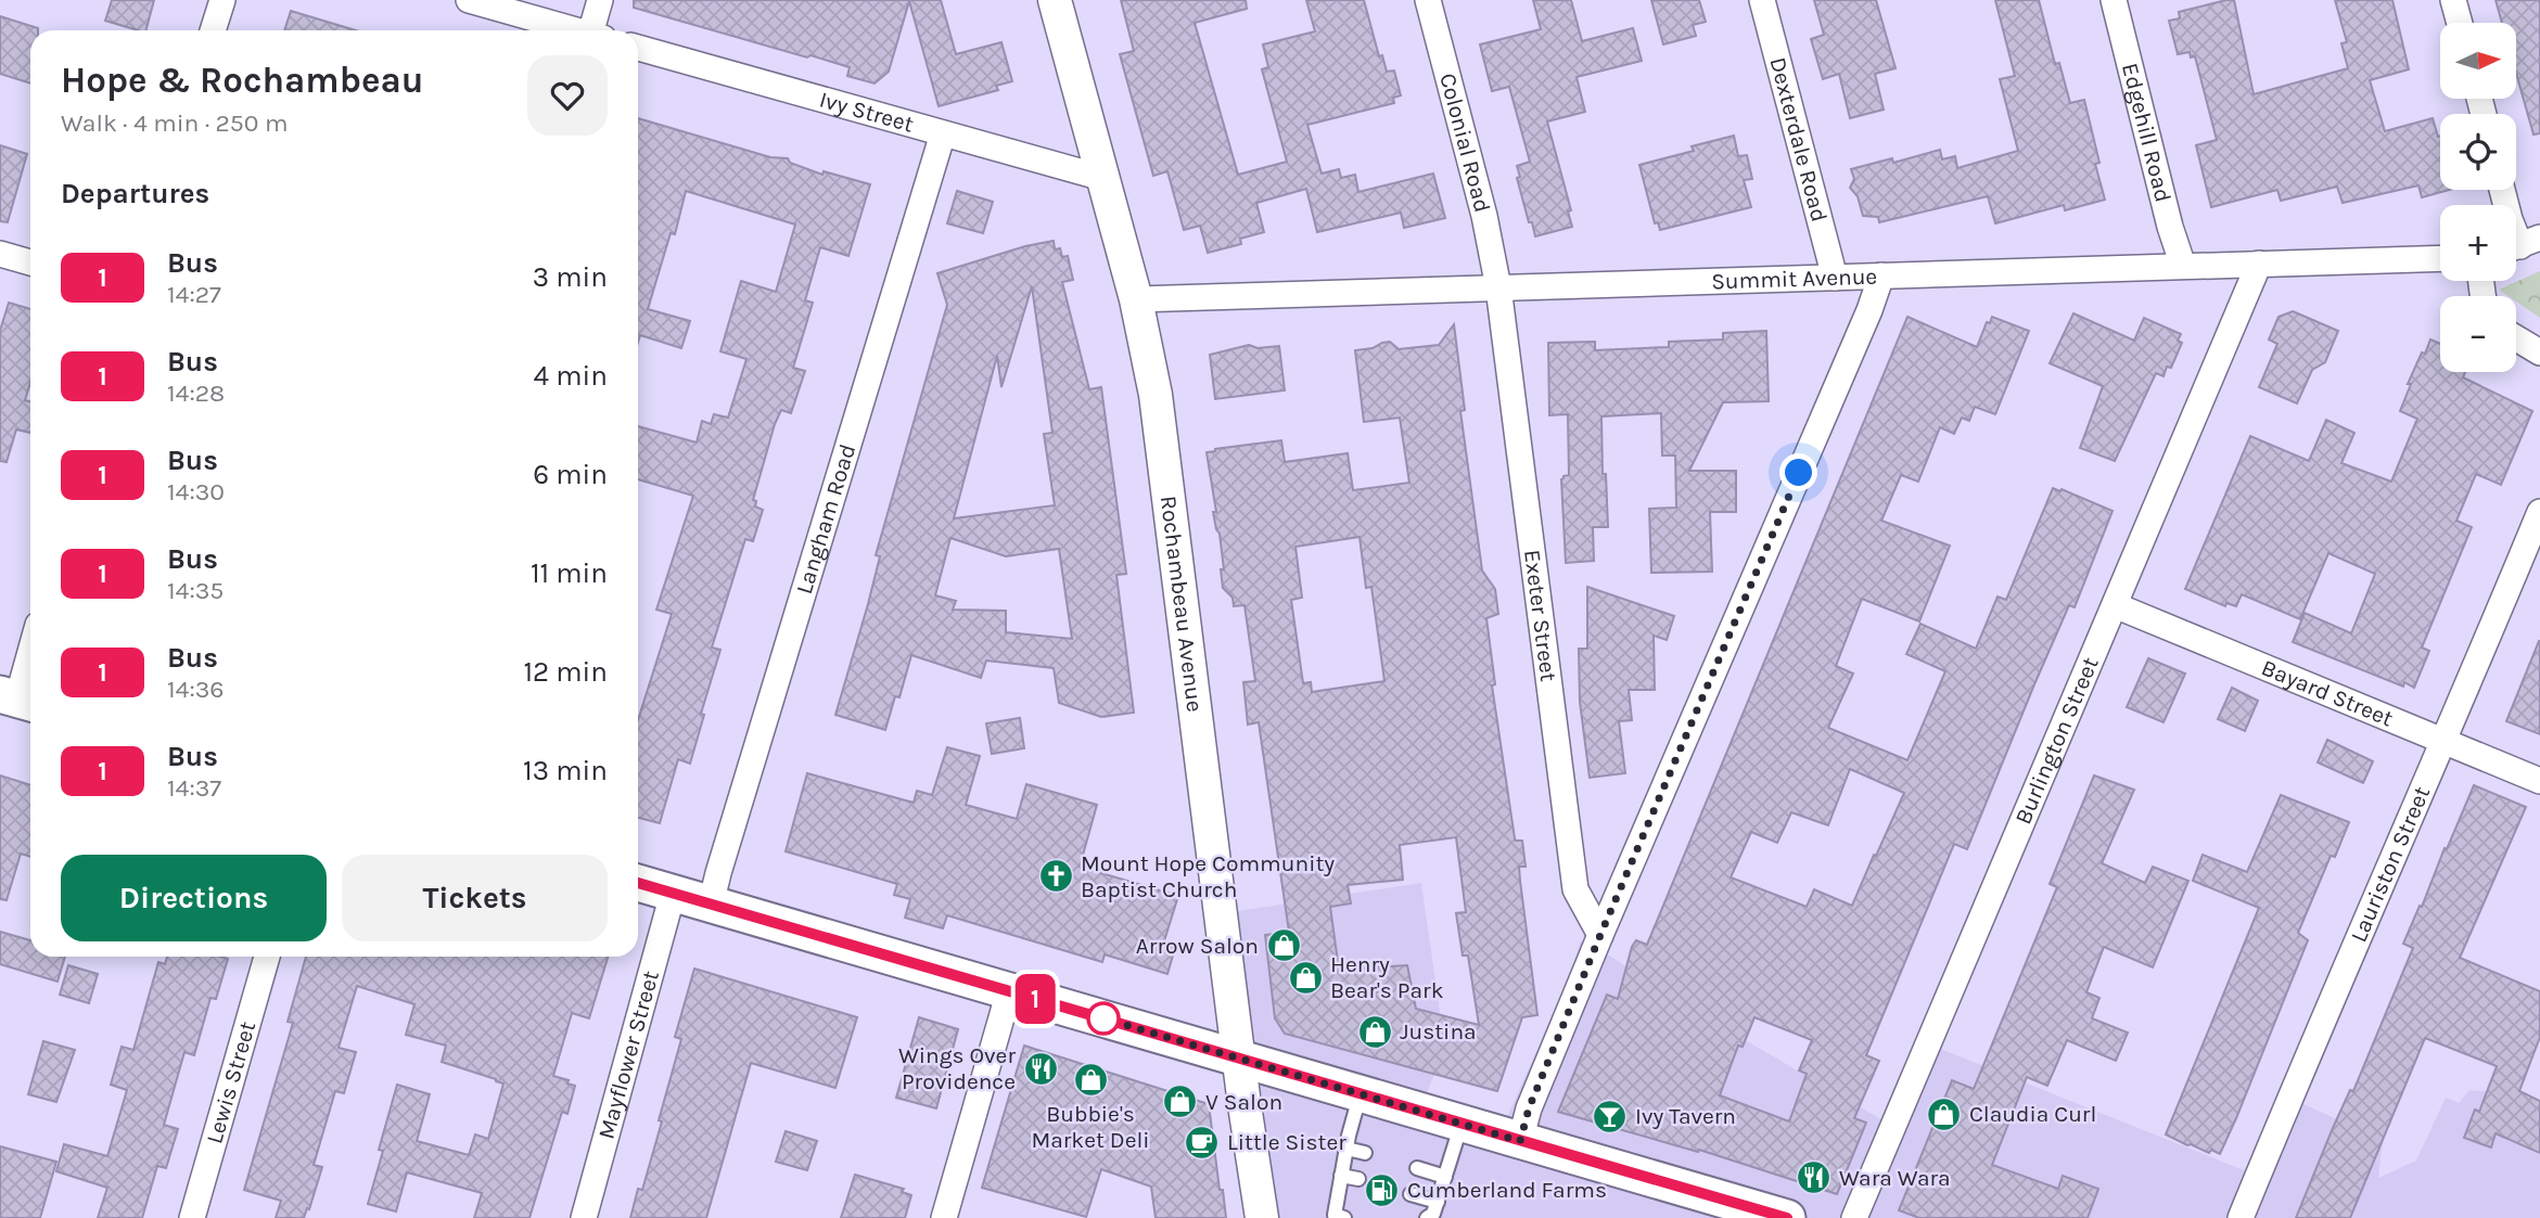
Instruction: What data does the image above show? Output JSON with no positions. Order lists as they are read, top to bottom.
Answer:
{
  "streets": {
    "street": [
      "Ivy Street",
      "Edgehill Road",
      "Dexterdale Road",
      "Colonial Road",
      "Summit Avenue",
      "Langham Road",
      "Rochambeau Avenue",
      "Exeter Street",
      "Bayard Street",
      "Burlington Street",
      "Lauriston Street",
      "Mayflower Street",
      "Lewis Street"
    ]
  },
  "crossings": [
    ["Ivy Street", "Langham Road"],
    ["Ivy Street", "Rochambeau Avenue"],
    ["Edgehill Road", "Summit Avenue"],
    ["Dexterdale Road", "Summit Avenue"],
    ["Colonial Road", "Summit Avenue"],
    ["Colonial Road", "Exeter Street"],
    ["Summit Avenue", "Rochambeau Avenue"],
    ["Summit Avenue", "Exeter Street"],
    ["Summit Avenue", "Burlington Street"],
    ["Bayard Street", "Burlington Street"],
    ["Bayard Street", "Lauriston Street"]
  ],
  "places": {
    "church": ["Mount Hope Community Baptist Church"],
    "shop": [
      "Arrow Salon",
      "Henry Bear's Park",
      "Justina",
      "Bubbie's Market Deli",
      "V Salon",
      "Claudia Curl"
    ],
    "restaurant": ["Wings Over Providence", "Wara Wara"],
    "bar": ["Ivy Tavern"],
    "cafe": ["Little Sister"],
    "fuel station": ["Cumberland Farms"]
  },
  "lines": ["bus line 1"],
  "north": "right",
  "page": {
    "on_map": "1",
    "map_buttons": ["+", "−"],
    "heading": [
      ["Hope & Rochambeau", "Walk · 4 min · 250 m"],
      "Departures"
    ],
    "list": [
      {
        "mark": "1",
        "name": "Bus",
        "note": "14:27",
        "value": "3 min"
      },
      {
        "mark": "1",
        "name": "Bus",
        "note": "14:28",
        "value": "4 min"
      },
      {
        "mark": "1",
        "name": "Bus",
        "note": "14:30",
        "value": "6 min"
      },
      {
        "mark": "1",
        "name": "Bus",
        "note": "14:35",
        "value": "11 min"
      },
      {
        "mark": "1",
        "name": "Bus",
        "note": "14:36",
        "value": "12 min"
      },
      {
        "mark": "1",
        "name": "Bus",
        "note": "14:37",
        "value": "13 min"
      }
    ],
    "buttons": ["Directions", "Tickets"]
  }
}
